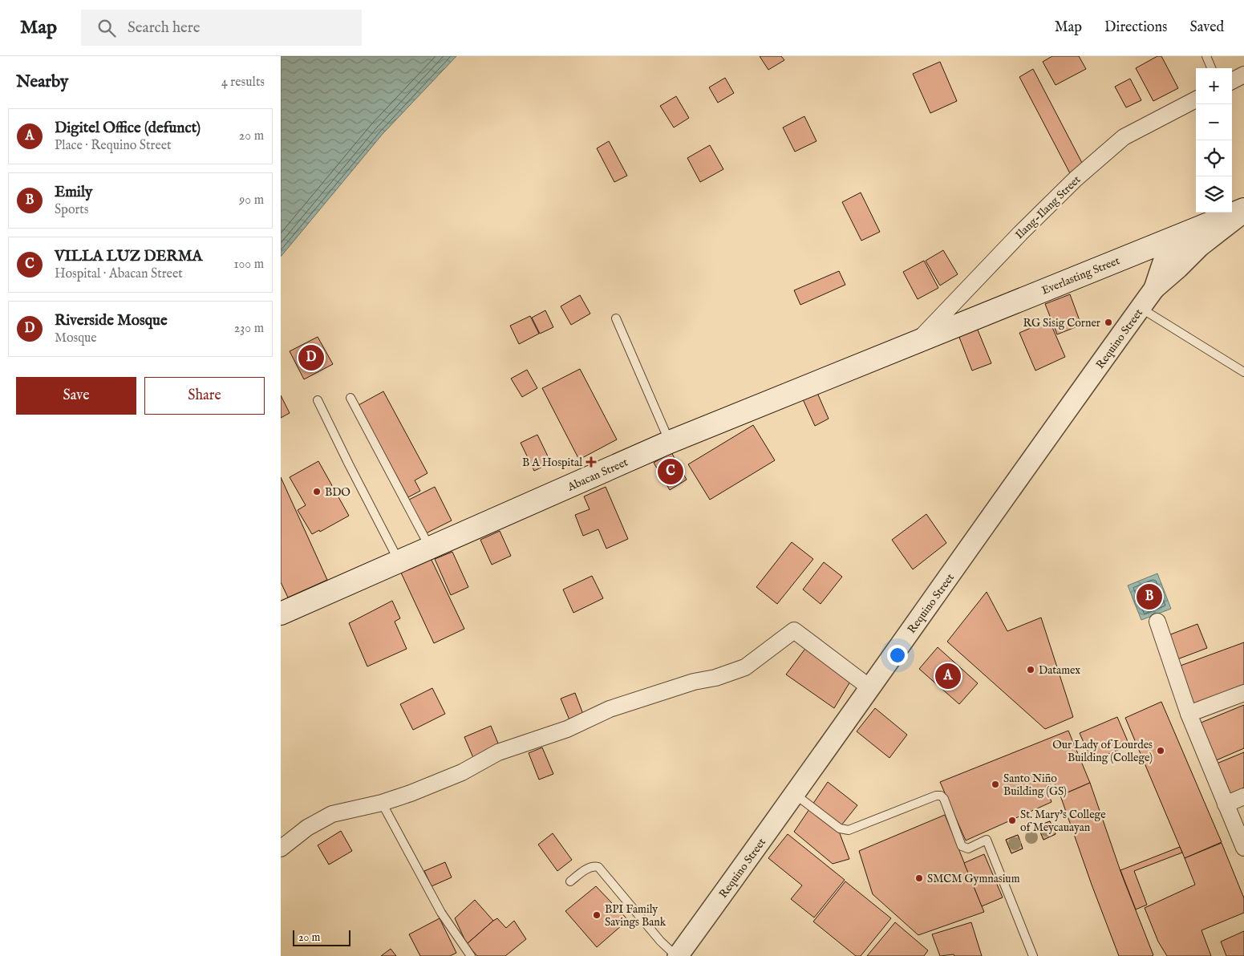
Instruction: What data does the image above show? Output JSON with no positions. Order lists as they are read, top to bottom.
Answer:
{
  "streets": {
    "main road": ["Everlasting Street", "Abacan Street"],
    "street": ["Ilang-Ilang Street", "Requino Street"]
  },
  "crossings": [
    ["Ilang-Ilang Street", "Everlasting Street"],
    ["Ilang-Ilang Street", "Abacan Street"],
    ["Everlasting Street", "Requino Street"],
    ["Everlasting Street", "Abacan Street"]
  ],
  "places": {
    "other": [
      "RG Sisig Corner",
      "BDO",
      "Datamex",
      "Our Lady of Lourdes Building (College)",
      "Santo Niño Building (GS)",
      "St. Mary's College of Meycauayan",
      "SMCM Gymnasium",
      "BPI Family Savings Bank"
    ],
    "health": ["B A Hospital"]
  },
  "scale_bar": "20 m",
  "page": {
    "header": "Map",
    "search": "Search here",
    "nav": ["Map", "Directions", "Saved"],
    "heading": ["Nearby", "4 results"],
    "map_buttons": ["+", "−"],
    "list": [
      {
        "mark": "A",
        "name": "Digitel Office (defunct)",
        "note": "Place · Requino Street",
        "value": "20 m"
      },
      {
        "mark": "B",
        "name": "Emily",
        "note": "Sports",
        "value": "90 m"
      },
      {
        "mark": "C",
        "name": "VILLA LUZ DERMA",
        "note": "Hospital · Abacan Street",
        "value": "100 m"
      },
      {
        "mark": "D",
        "name": "Riverside Mosque",
        "note": "Mosque",
        "value": "230 m"
      }
    ],
    "pins": [
      "D",
      "C",
      "B",
      "A"
    ],
    "buttons": ["Save", "Share"],
    "scale": "20 m"
  }
}
